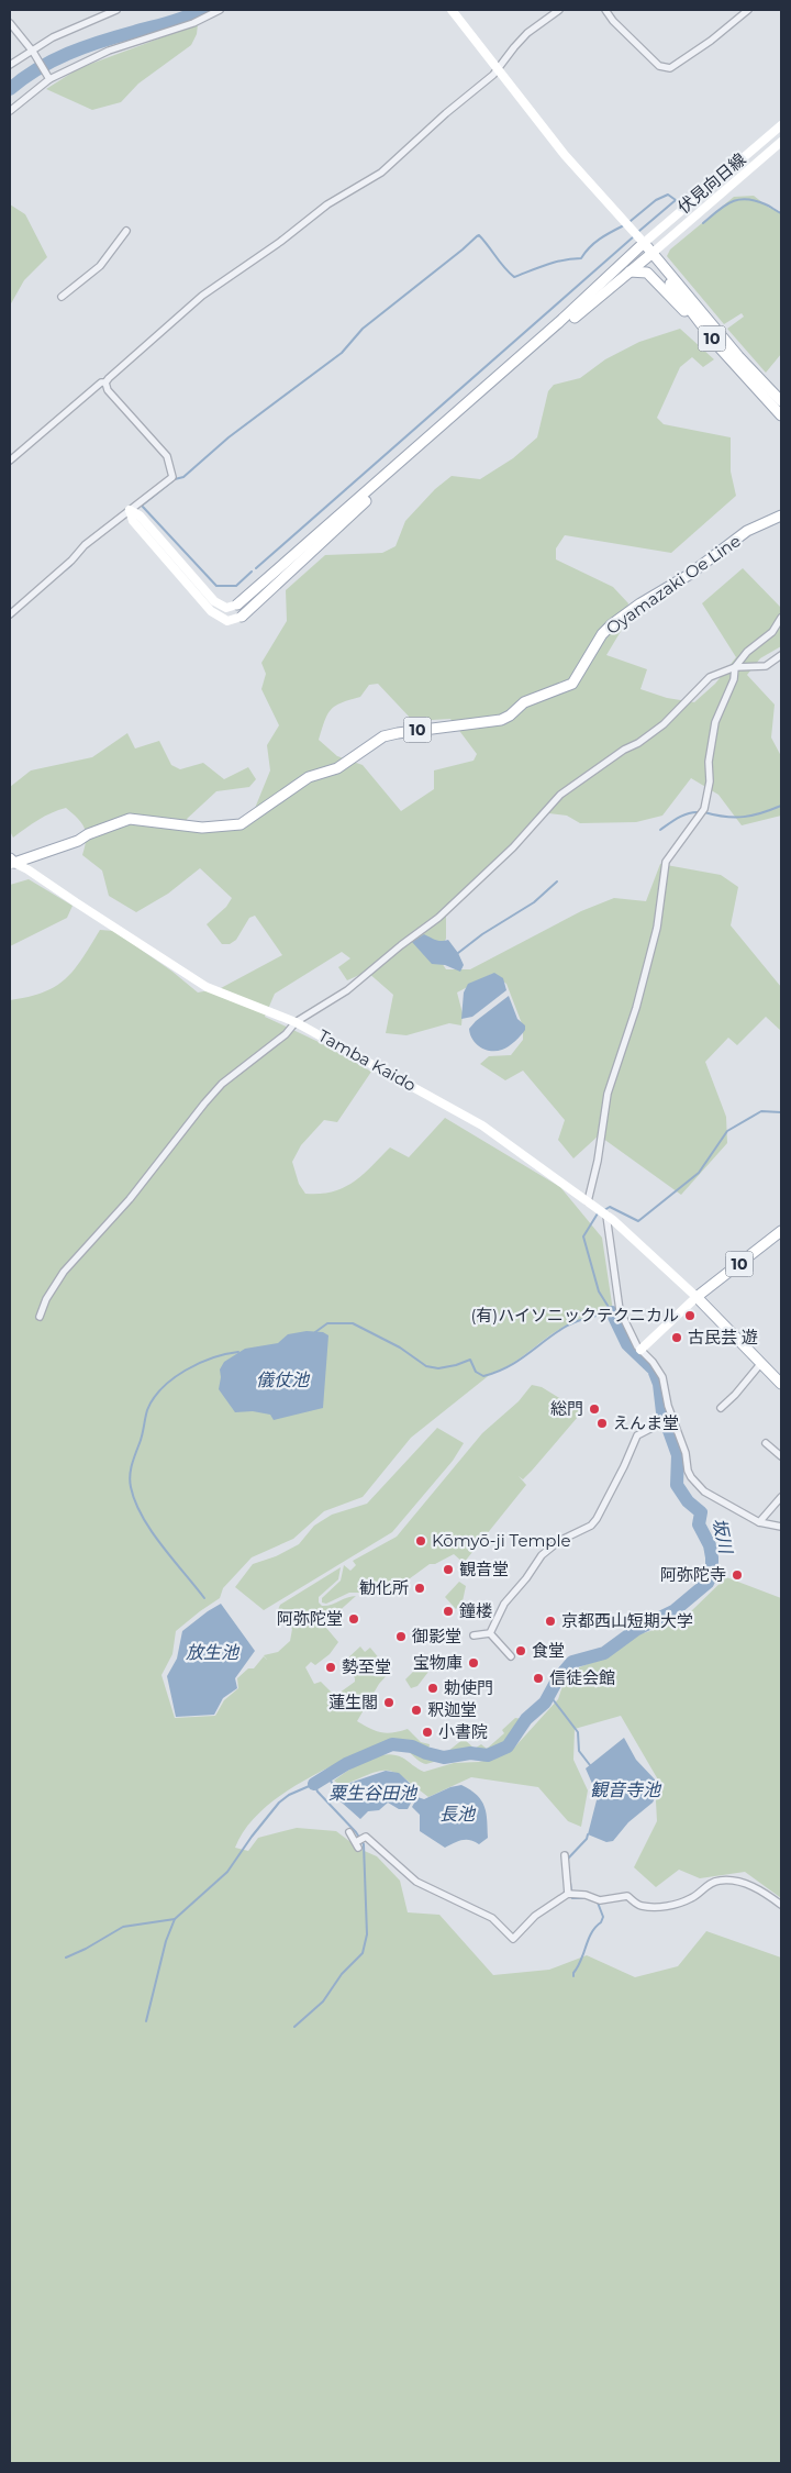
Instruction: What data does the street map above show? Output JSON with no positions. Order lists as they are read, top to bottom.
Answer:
{
  "streets": {
    "main road": ["10", "Oyamazaki Oe Line"],
    "street": ["伏見向日線", "Tamba Kaido"]
  },
  "crossings": [
    ["伏見向日線", "10"],
    ["10", "Tamba Kaido"],
    ["Oyamazaki Oe Line", "Tamba Kaido"]
  ],
  "water": [
    "儀仗池",
    "坂川",
    "放生池",
    "観音寺池",
    "粟生谷田池",
    "長池"
  ],
  "places": [
    "(有)ハイソニックテクニカル",
    "古民芸 遊",
    "総門",
    "えんま堂",
    "Kōmyō-ji Temple",
    "観音堂",
    "阿弥陀寺",
    "勧化所",
    "鐘楼",
    "阿弥陀堂",
    "京都西山短期大学",
    "御影堂",
    "食堂",
    "宝物庫",
    "勢至堂",
    "信徒会館",
    "勅使門",
    "蓮生閣",
    "釈迦堂",
    "小書院"
  ]
}
